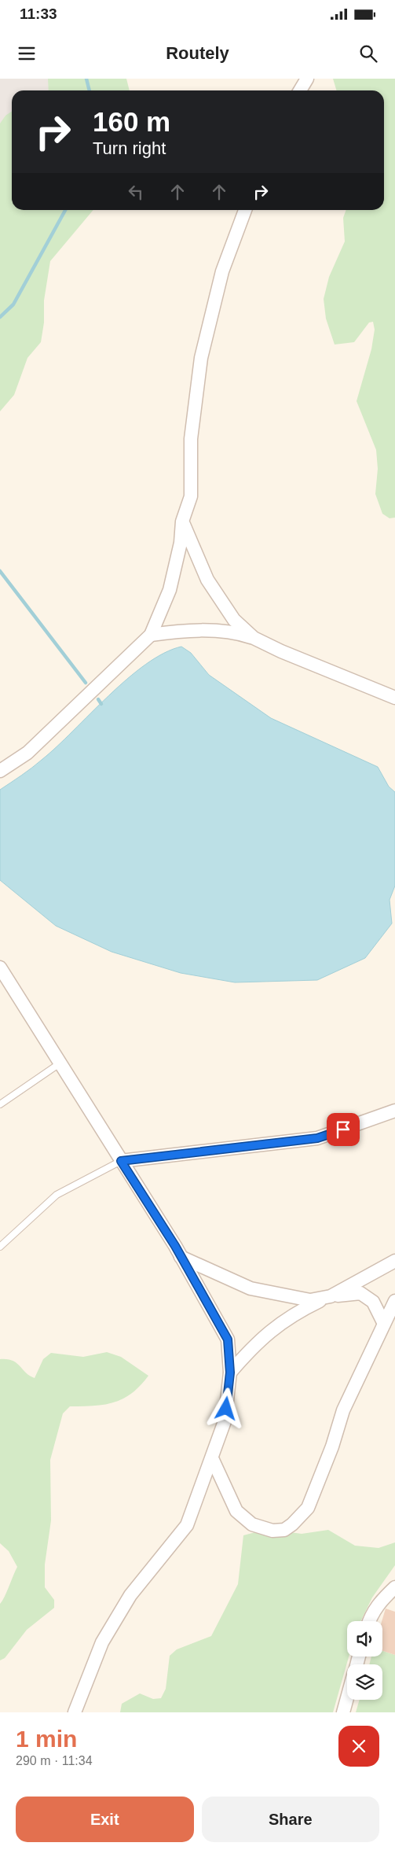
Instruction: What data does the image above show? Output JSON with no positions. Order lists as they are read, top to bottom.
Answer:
{
  "page": {
    "status": "11:33",
    "header": "Routely",
    "turn": ["160 m", "Turn right"],
    "heading": ["1 min", "290 m · 11:34"],
    "buttons": ["Exit", "Share"]
  }
}
